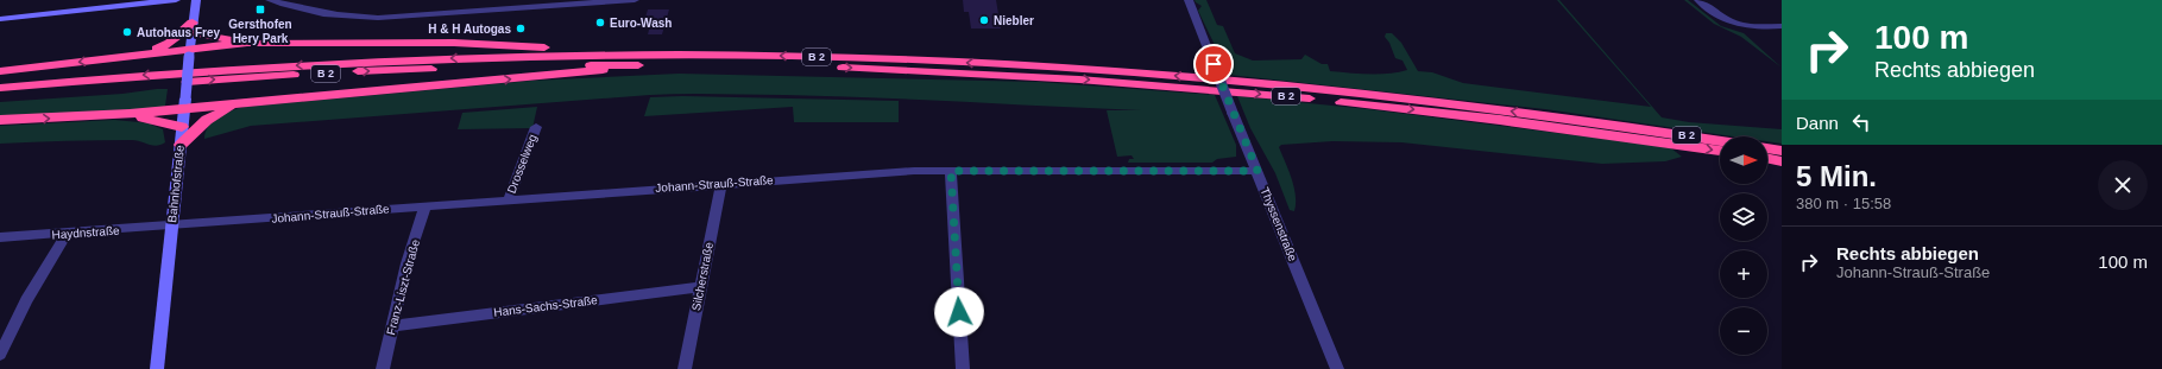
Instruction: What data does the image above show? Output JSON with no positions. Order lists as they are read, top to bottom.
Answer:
{
  "streets": {
    "highway": ["B 2"],
    "main road": ["Bahnhofstraße"],
    "street": [
      "Drosselweg",
      "Johann-Strauß-Straße",
      "Thyssenstraße",
      "Haydnstraße",
      "Silcherstraße",
      "Franz-Liszt-Straße",
      "Hans-Sachs-Straße"
    ]
  },
  "crossings": [
    ["Drosselweg", "Johann-Strauß-Straße"],
    ["Bahnhofstraße", "Johann-Strauß-Straße"],
    ["Bahnhofstraße", "Haydnstraße"],
    ["Johann-Strauß-Straße", "Thyssenstraße"],
    ["Johann-Strauß-Straße", "Haydnstraße"],
    ["Johann-Strauß-Straße", "Silcherstraße"],
    ["Johann-Strauß-Straße", "Franz-Liszt-Straße"],
    ["Silcherstraße", "Hans-Sachs-Straße"],
    ["Franz-Liszt-Straße", "Hans-Sachs-Straße"]
  ],
  "places": {
    "transit": ["Gersthofen Hery Park"],
    "other": [
      "Niebler",
      "Euro-Wash",
      "H & H Autogas",
      "Autohaus Frey"
    ]
  },
  "north": "right",
  "page": {
    "turn": ["100 m", "Rechts abbiegen"],
    "then": "Dann",
    "map_buttons": ["+", "−"],
    "heading": ["5 Min.", "380 m · 15:58"],
    "list": [
      {
        "name": "Rechts abbiegen",
        "note": "Johann-Strauß-Straße",
        "value": "100 m"
      }
    ]
  }
}
